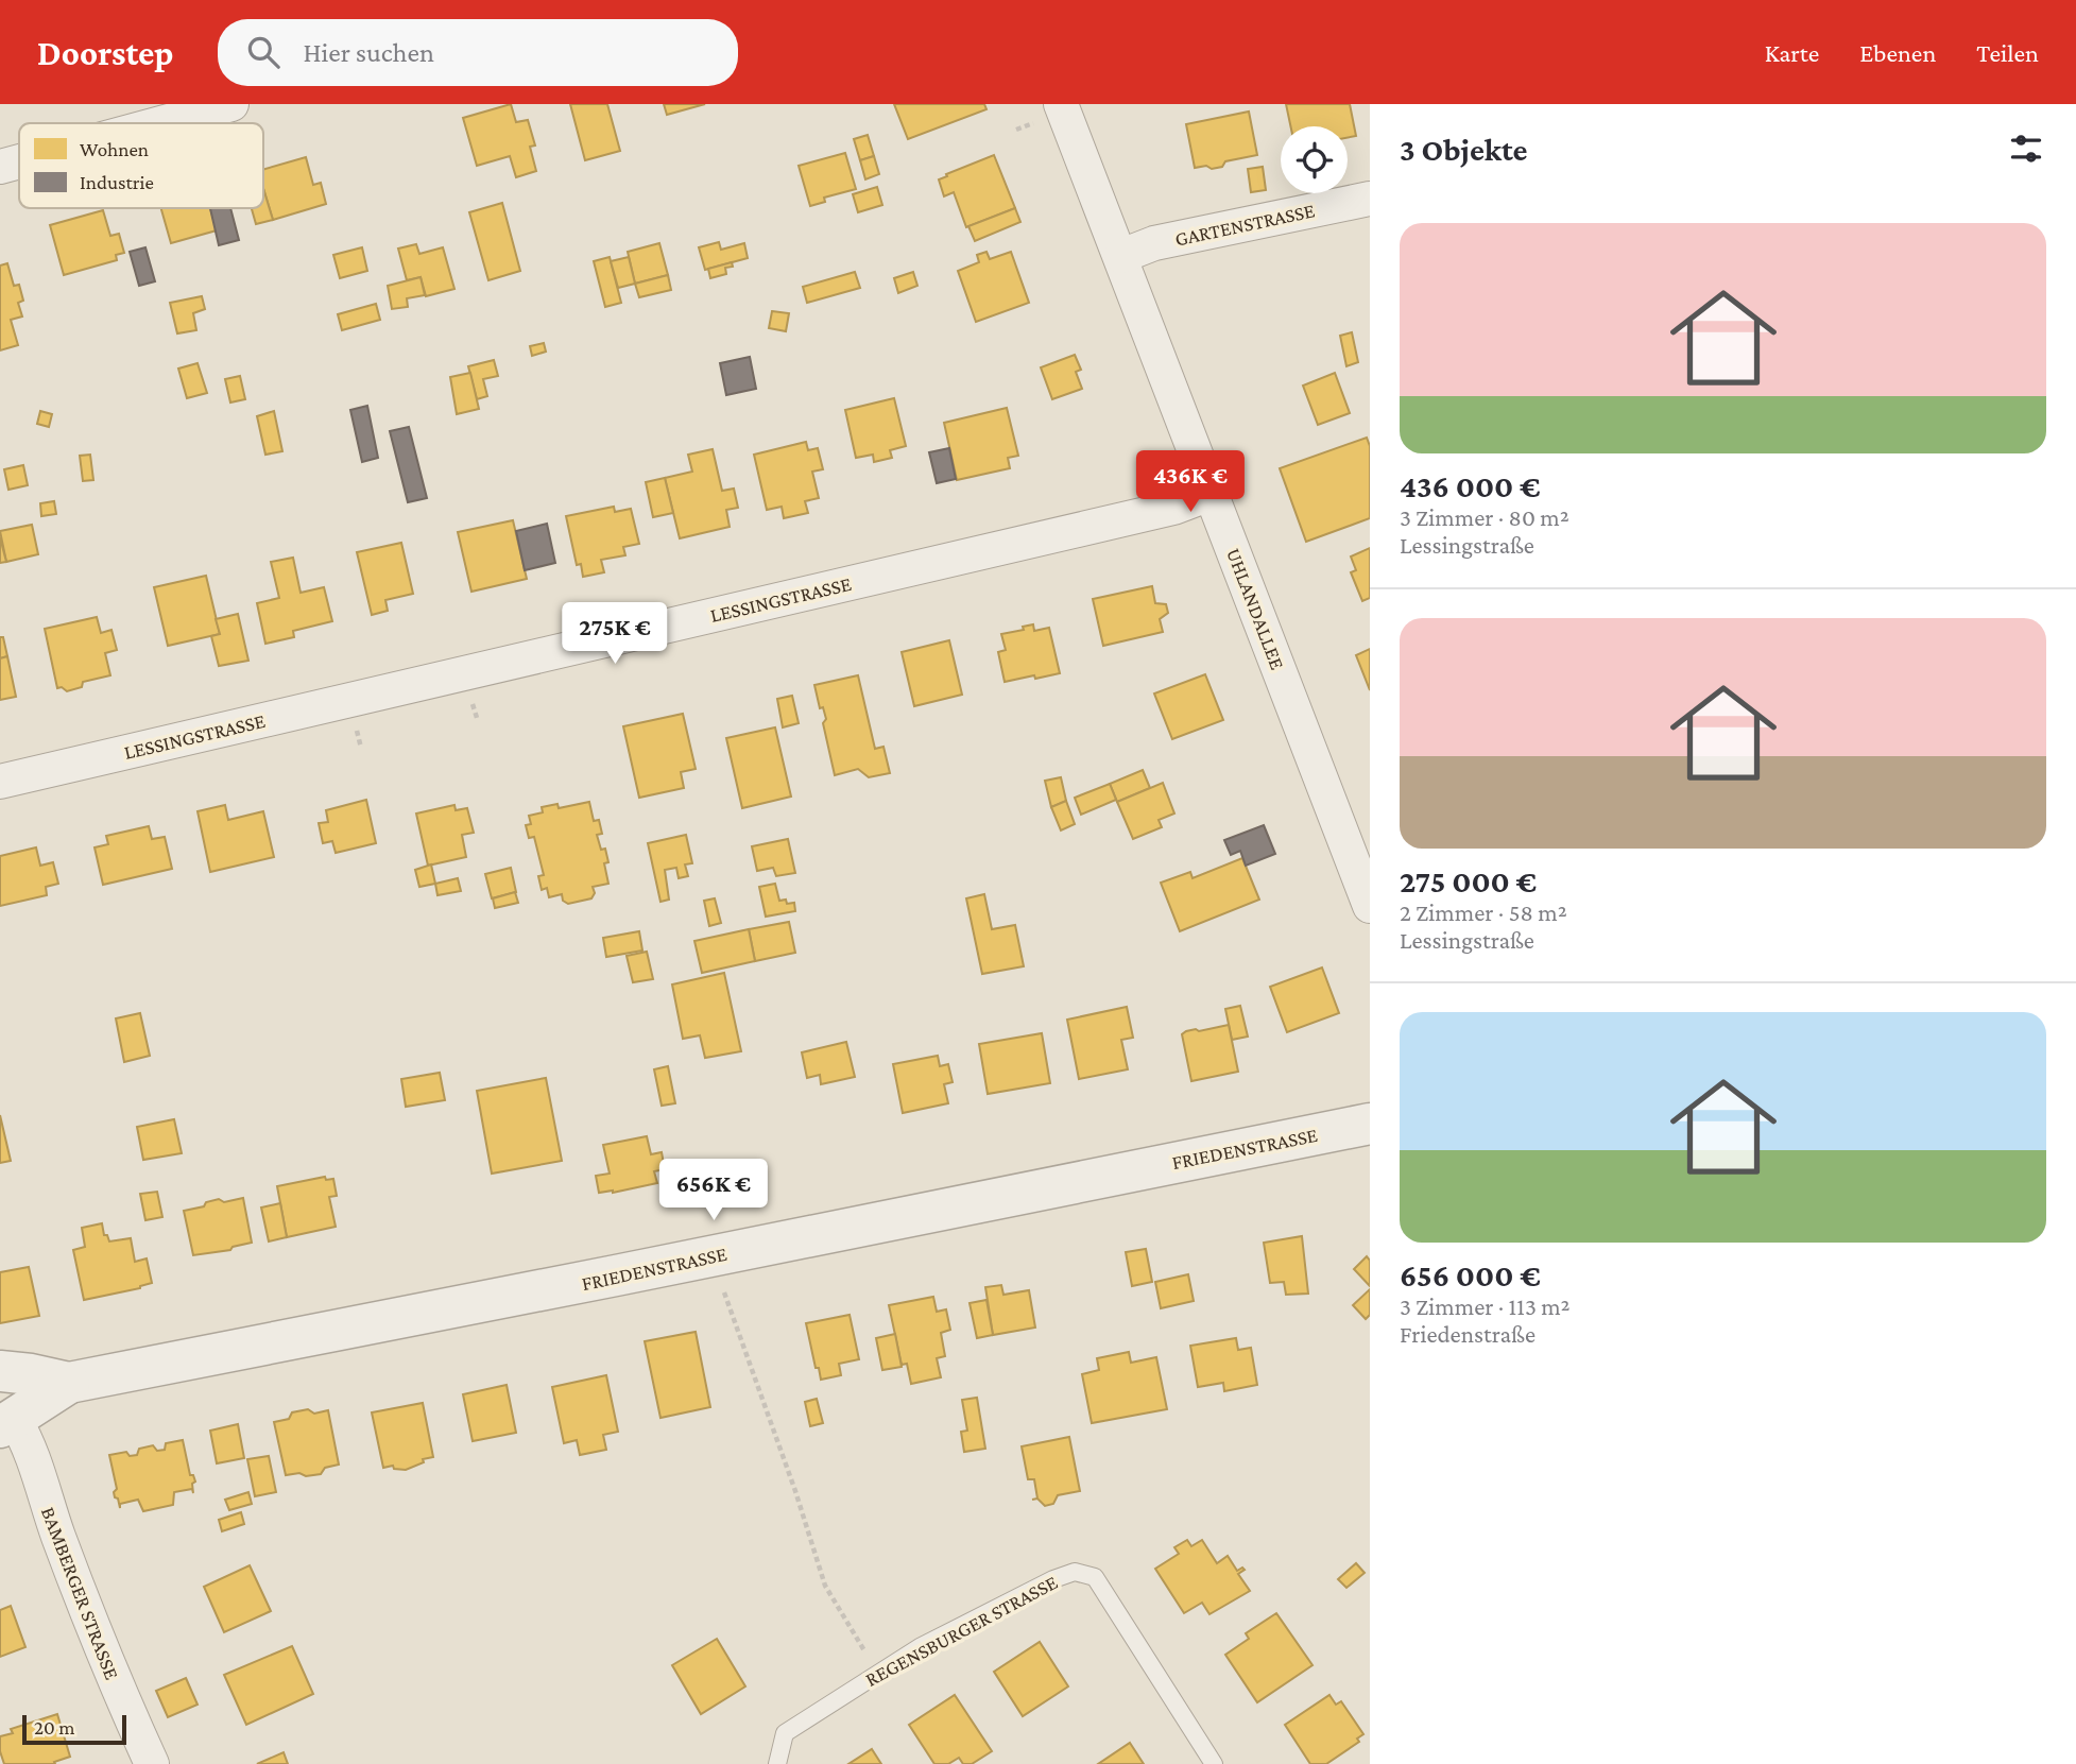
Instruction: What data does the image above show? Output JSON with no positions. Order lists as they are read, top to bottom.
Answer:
{
  "streets": {
    "street": [
      "GARTENSTRASSE",
      "LESSINGSTRASSE",
      "UHLANDALLEE",
      "FRIEDENSTRASSE",
      "BAMBERGER STRASSE"
    ],
    "lane": ["REGENSBURGER STRASSE"]
  },
  "crossings": [
    ["GARTENSTRASSE", "UHLANDALLEE"],
    ["LESSINGSTRASSE", "UHLANDALLEE"],
    ["FRIEDENSTRASSE", "BAMBERGER STRASSE"]
  ],
  "legend": ["Wohnen", "Industrie"],
  "scale_bar": "20 m",
  "page": {
    "header": "Doorstep",
    "search": "Hier suchen",
    "nav": ["Karte", "Ebenen", "Teilen"],
    "heading": "3 Objekte",
    "list": [
      {
        "name": "436 000 €",
        "note": "3 Zimmer · 80 m² · Lessingstraße"
      },
      {
        "name": "275 000 €",
        "note": "2 Zimmer · 58 m² · Lessingstraße"
      },
      {
        "name": "656 000 €",
        "note": "3 Zimmer · 113 m² · Friedenstraße"
      }
    ],
    "price": ["436K €", "275K €", "656K €"],
    "scale": "20 m"
  }
}
